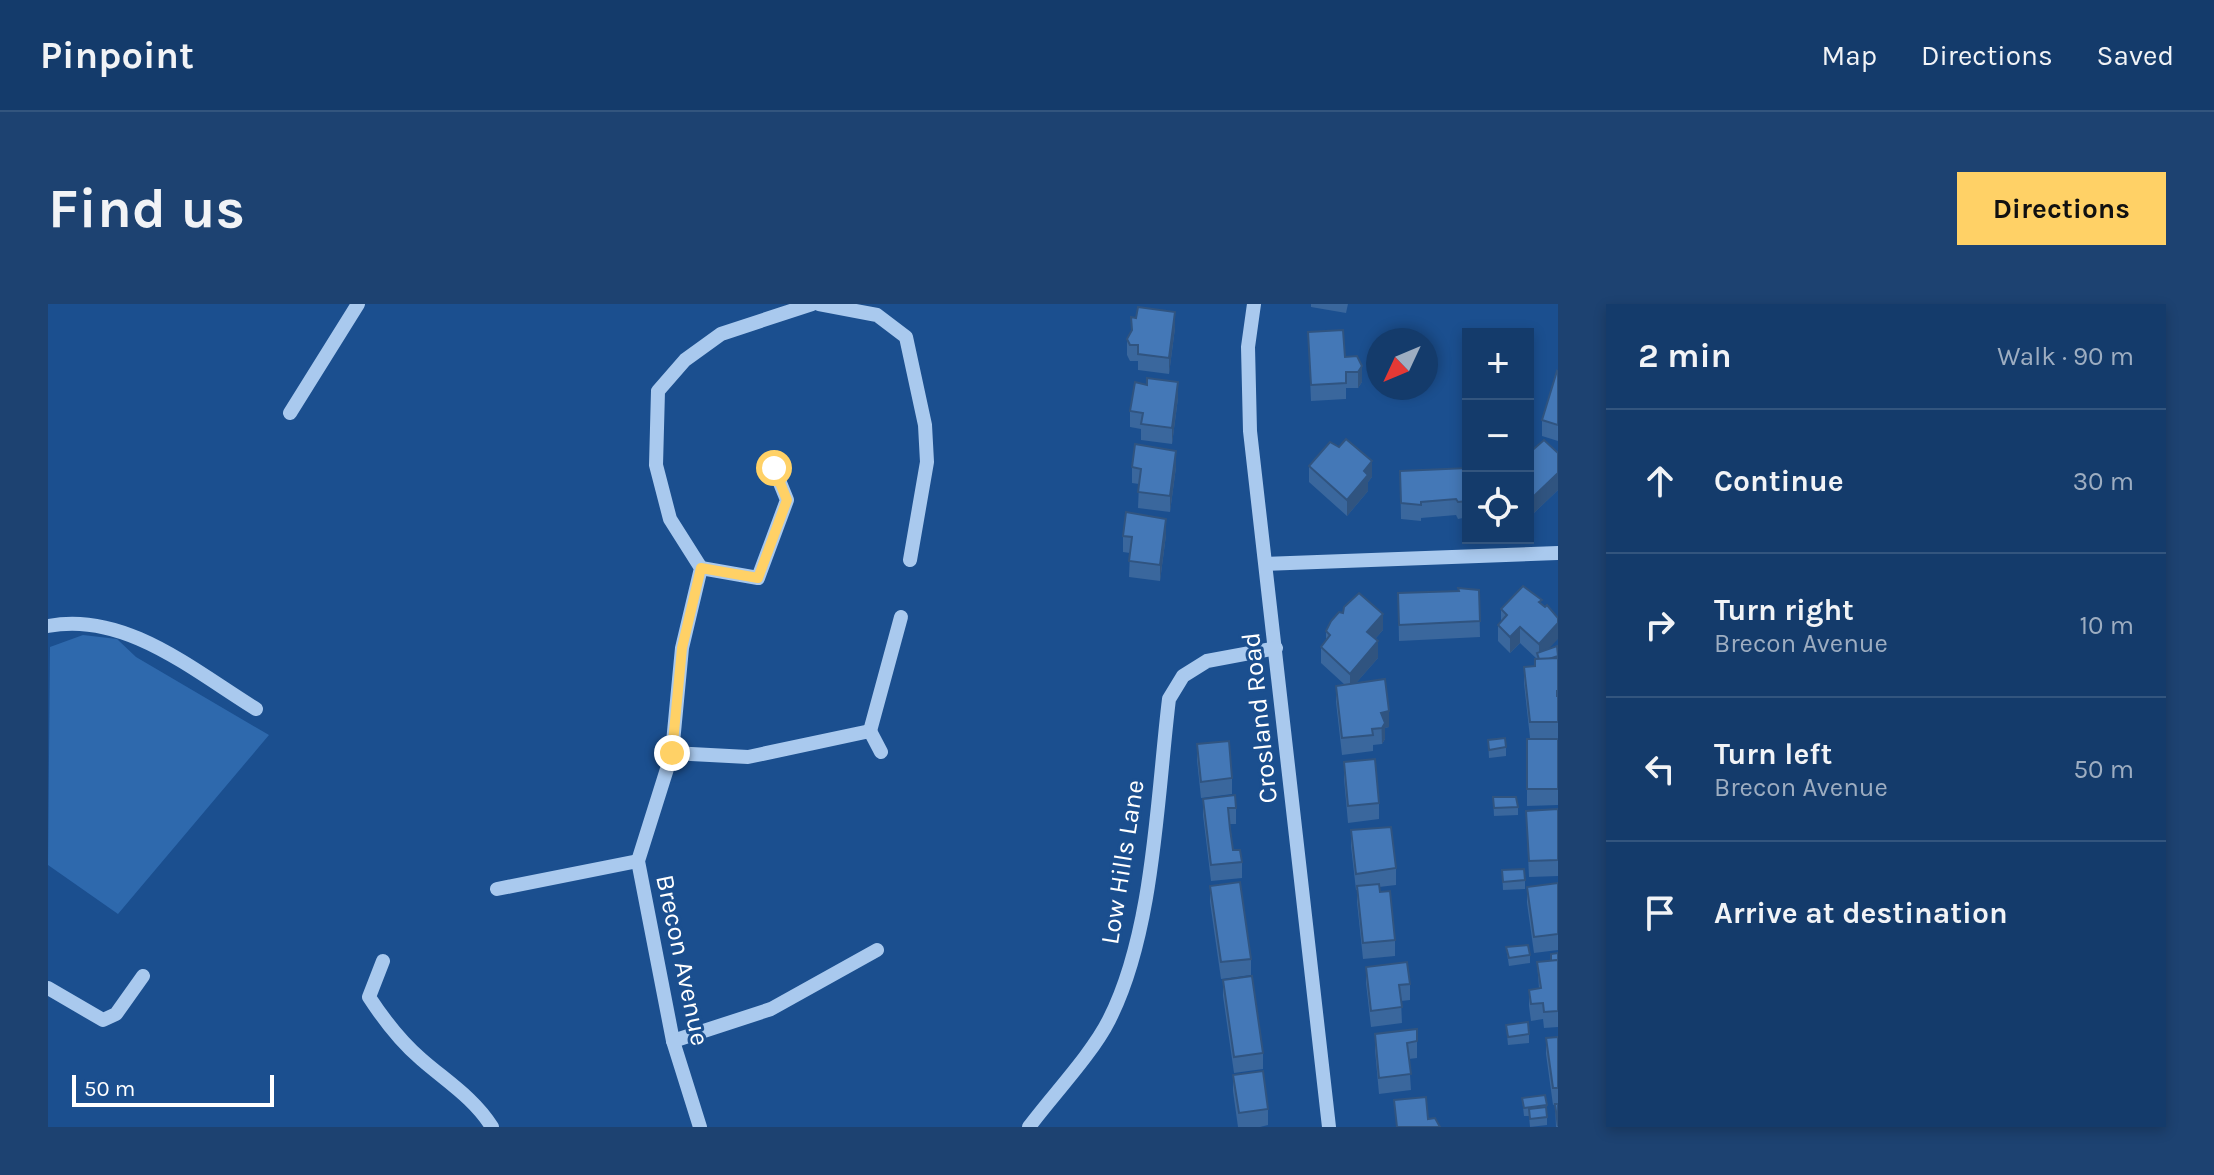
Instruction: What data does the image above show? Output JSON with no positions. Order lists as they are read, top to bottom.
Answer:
{
  "streets": {
    "street": ["Crosland Road", "Low Hills Lane", "Brecon Avenue"]
  },
  "crossings": [
    ["Crosland Road", "Low Hills Lane"]
  ],
  "scale_bar": "50 m",
  "north": "bottom left",
  "page": {
    "header": "Pinpoint",
    "nav": ["Map", "Directions", "Saved"],
    "buttons": "Directions",
    "title": "Find us",
    "heading": ["2 min", "Walk · 90 m"],
    "map_buttons": ["+", "−"],
    "list": [
      ["Continue", "30 m"],
      ["Turn right", "Brecon Avenue", "10 m"],
      ["Turn left", "Brecon Avenue", "50 m"],
      "Arrive at destination"
    ],
    "scale": "50 m"
  }
}
